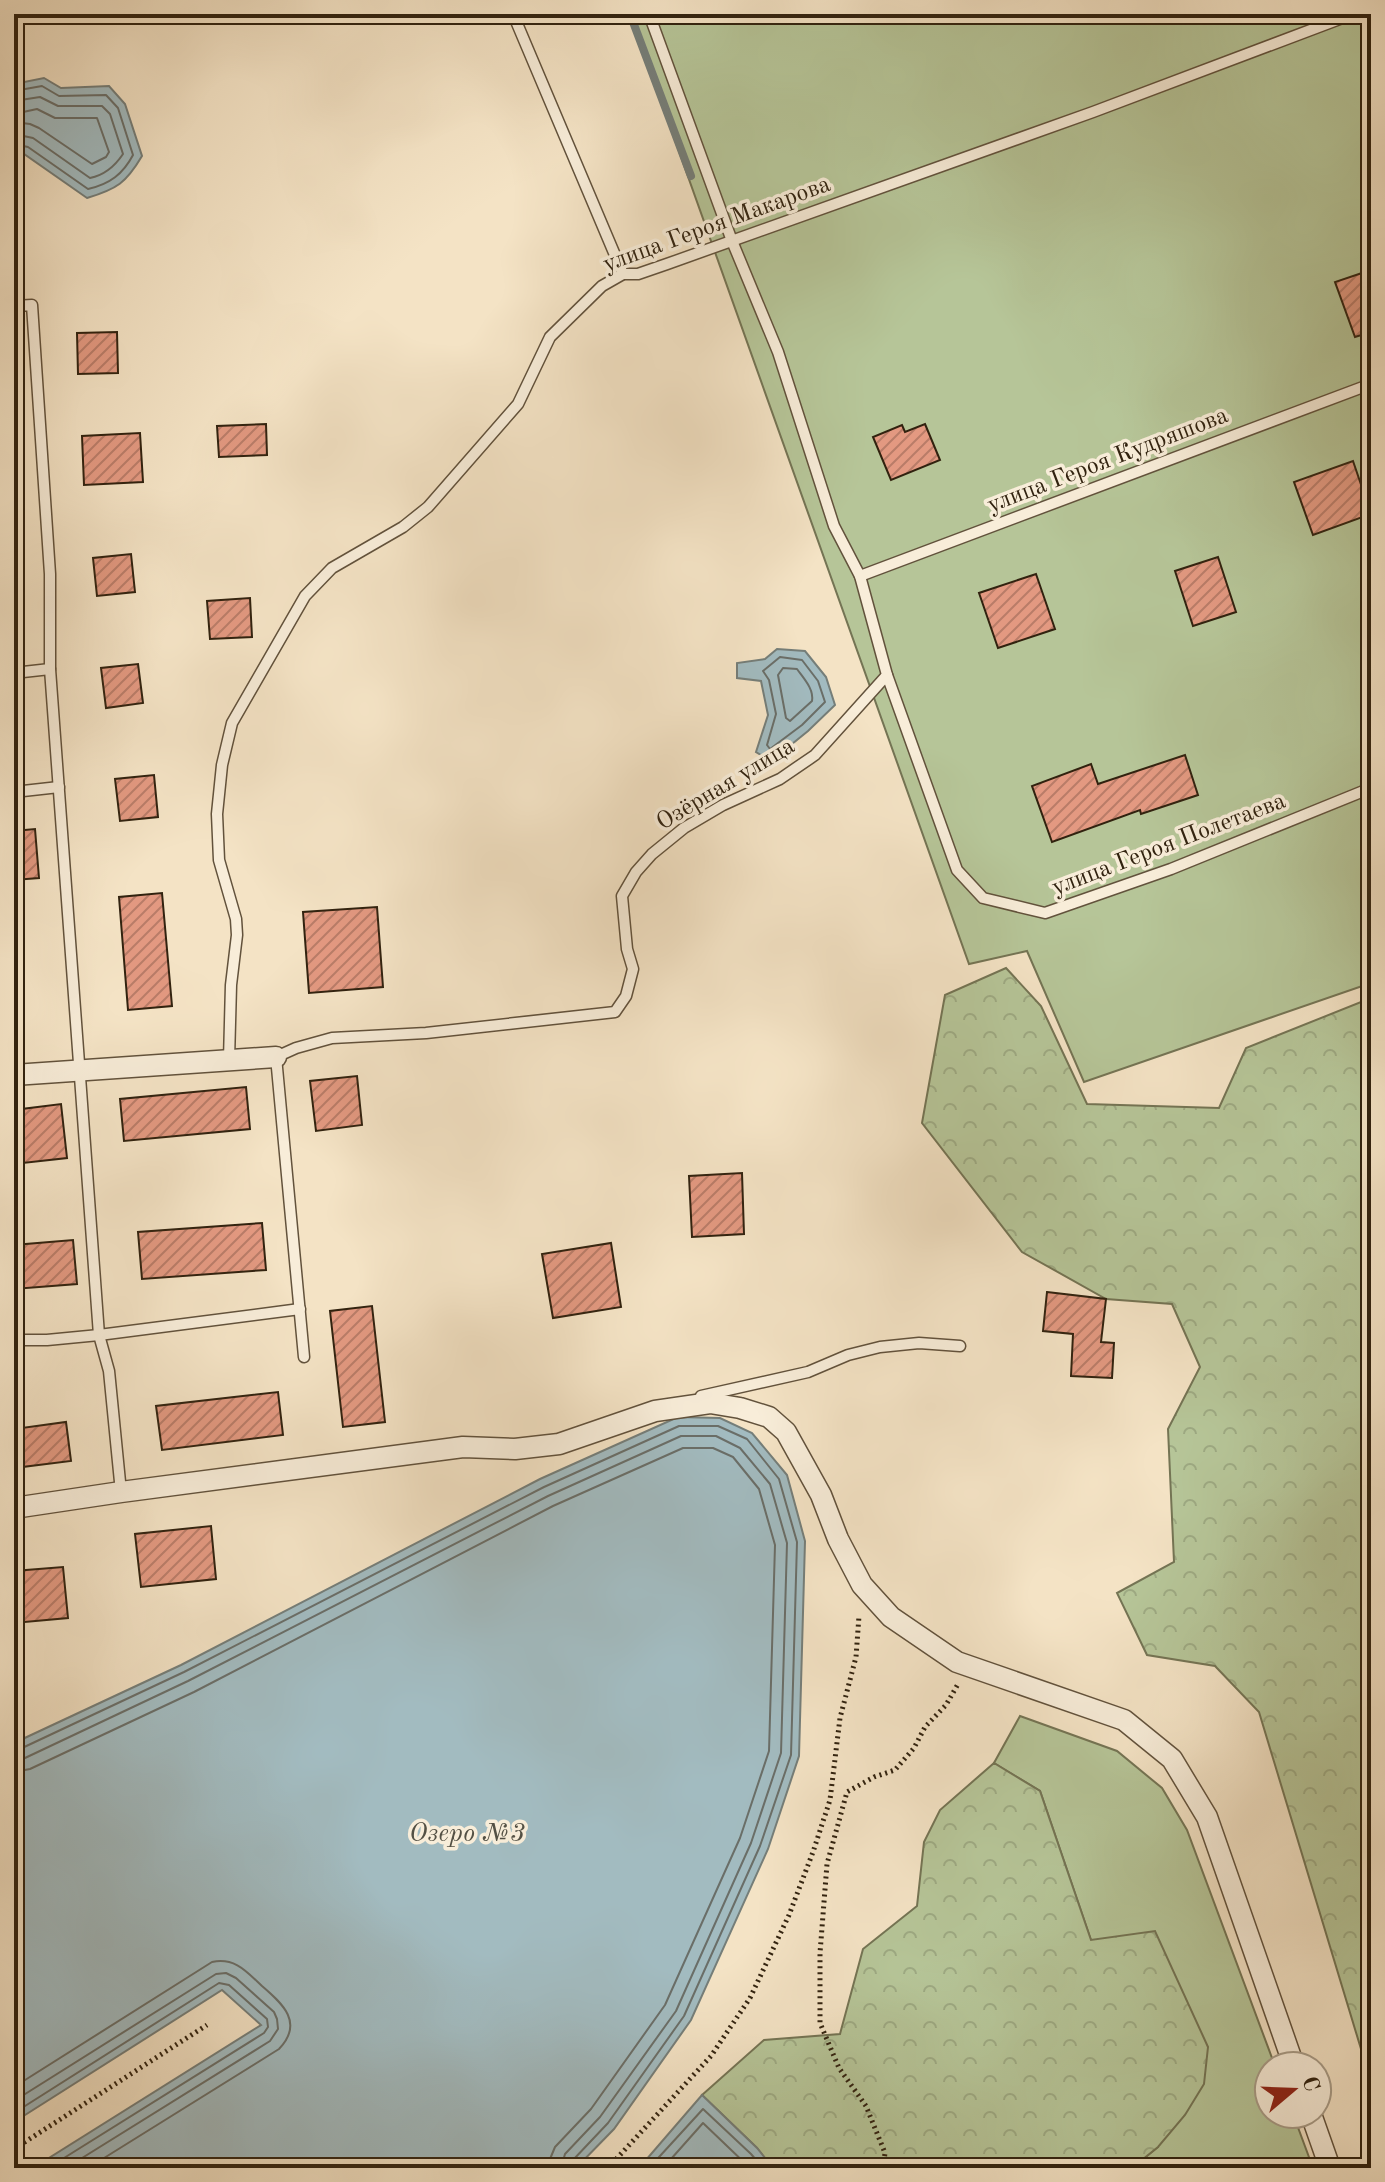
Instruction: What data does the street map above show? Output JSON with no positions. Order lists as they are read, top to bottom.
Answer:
{
  "streets": {
    "lane": [
      "улица Героя Макарова",
      "улица Героя Кудряшова",
      "Озёрная улица",
      "улица Героя Полетаева"
    ]
  },
  "crossings": [
    ["Озёрная улица", "улица Героя Полетаева"]
  ],
  "water": ["Озеро №3"],
  "north": "right"
}
